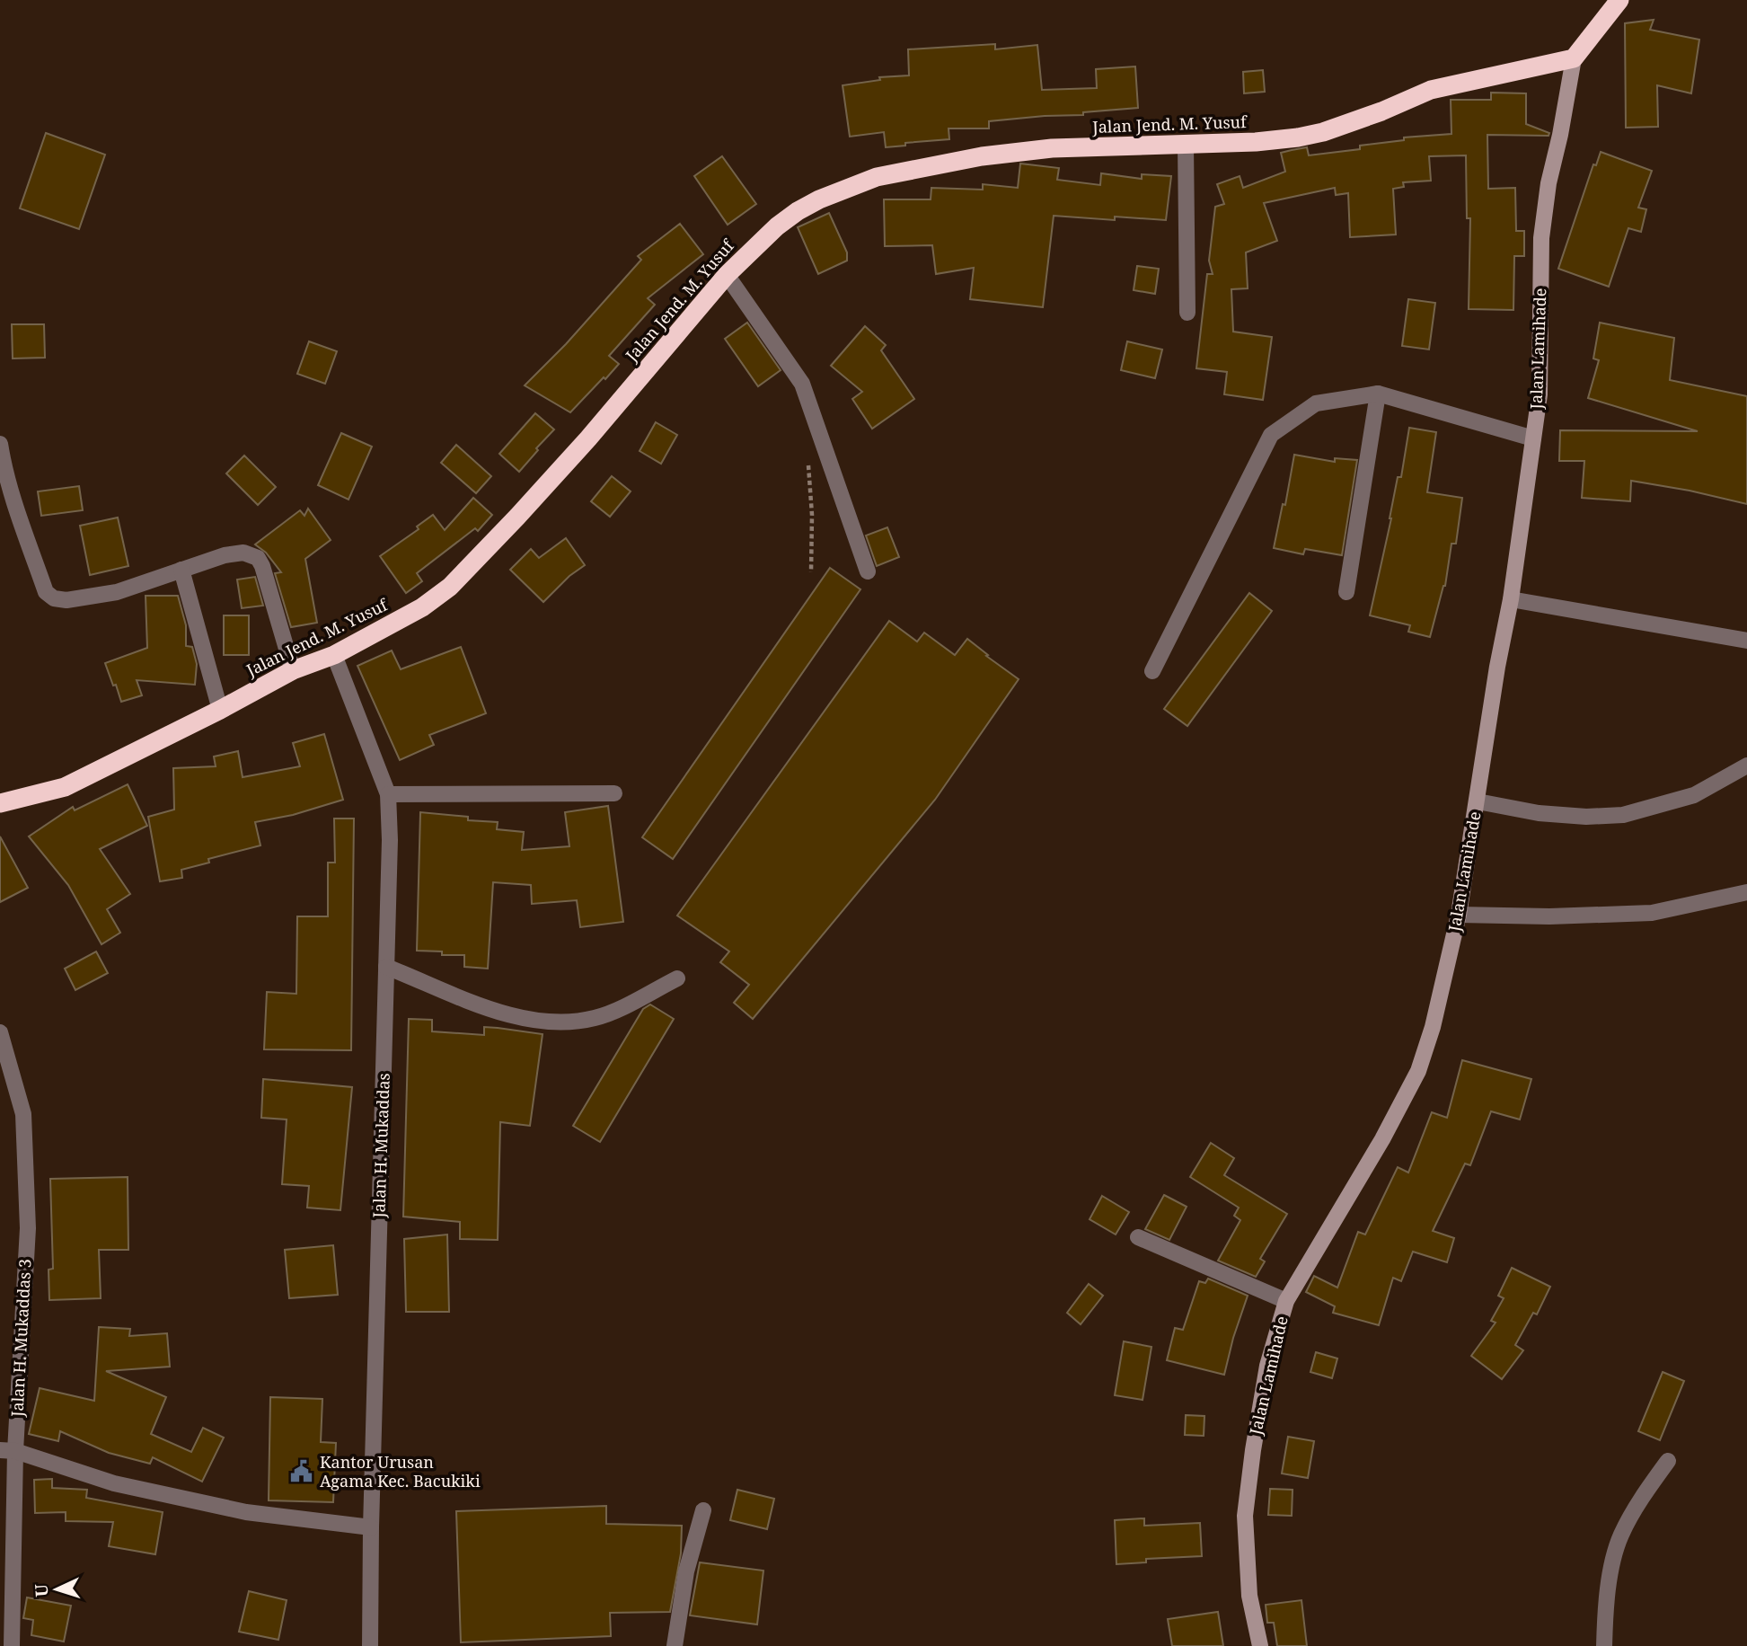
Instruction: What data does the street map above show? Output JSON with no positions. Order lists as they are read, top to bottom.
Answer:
{
  "streets": {
    "highway": ["Jalan Jend. M. Yusuf"],
    "street": ["Jalan Lamihade", "Jalan H. Mukaddas", "Jalan H. Mukaddas 3"]
  },
  "crossings": [
    ["Jalan Jend. M. Yusuf", "Jalan Lamihade"],
    ["Jalan Jend. M. Yusuf", "Jalan H. Mukaddas"]
  ],
  "places": {
    "public building": ["Kantor Urusan Agama Kec. Bacukiki"]
  },
  "north": "left"
}
